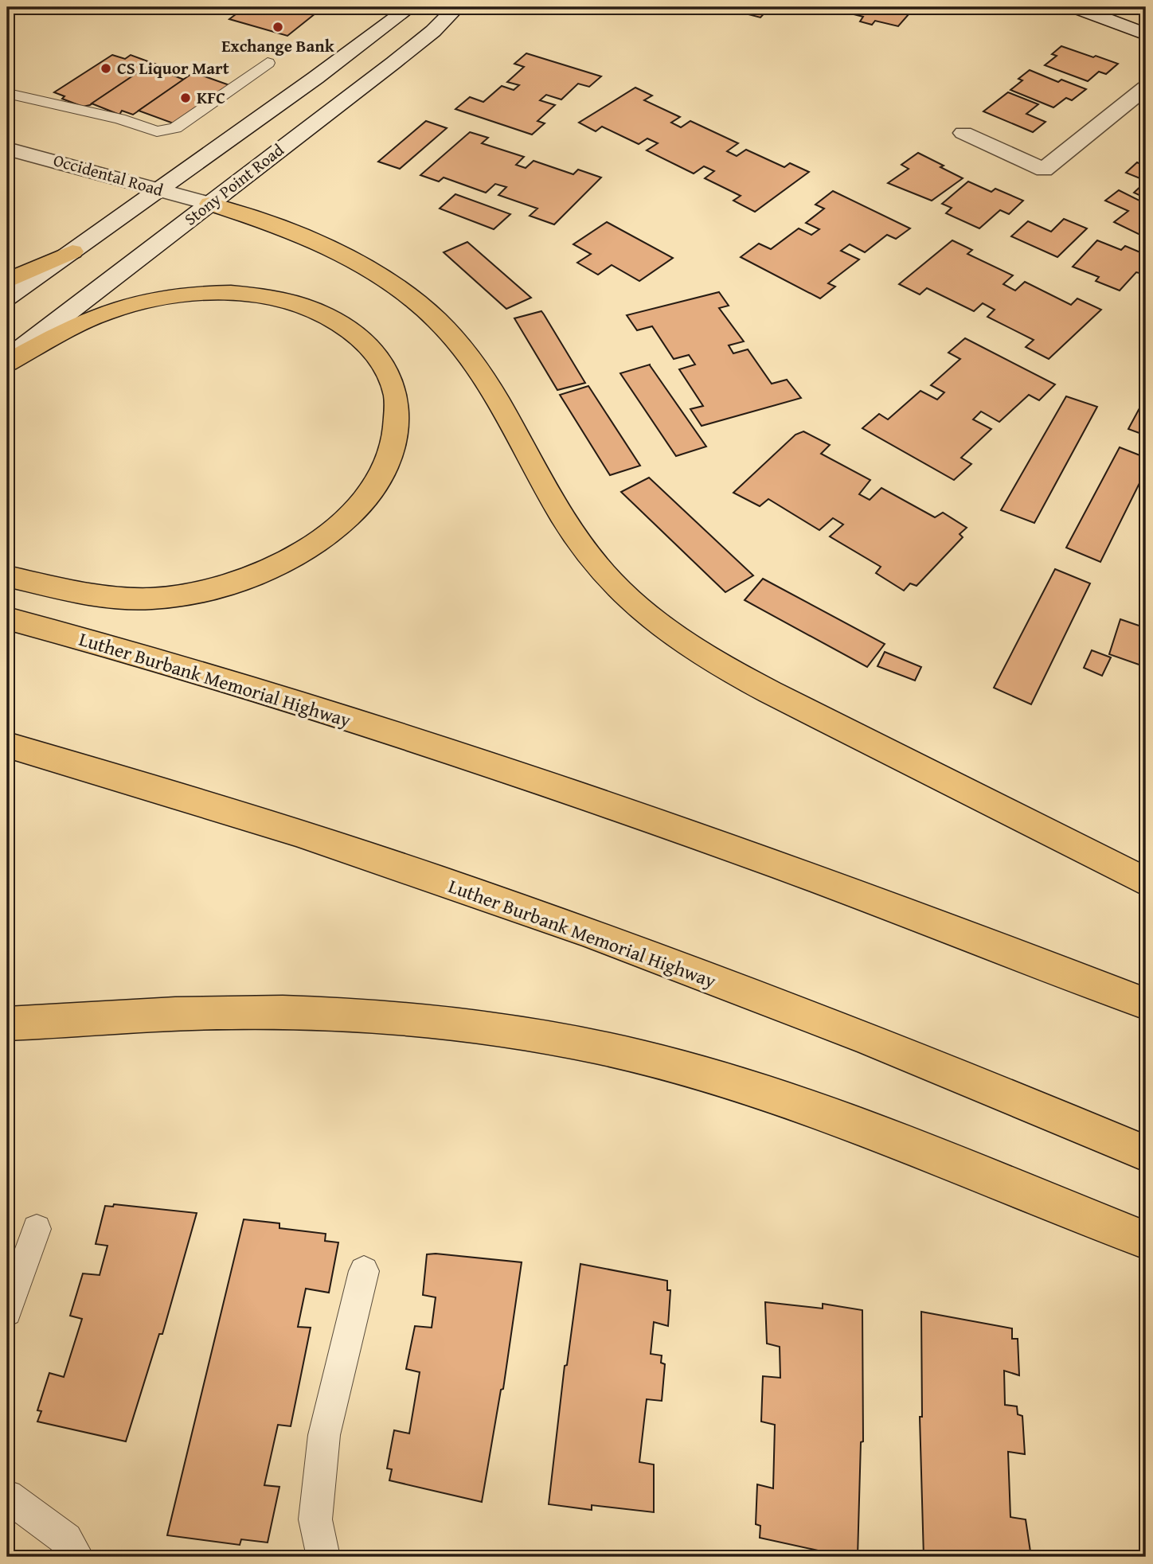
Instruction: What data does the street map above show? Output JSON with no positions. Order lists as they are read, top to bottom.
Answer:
{
  "streets": {
    "highway": ["Luther Burbank Memorial Highway"],
    "main road": ["Occidental Road", "Stony Point Road"]
  },
  "crossings": [
    ["Occidental Road", "Stony Point Road"]
  ],
  "places": ["Exchange Bank", "CS Liquor Mart", "KFC"]
}
